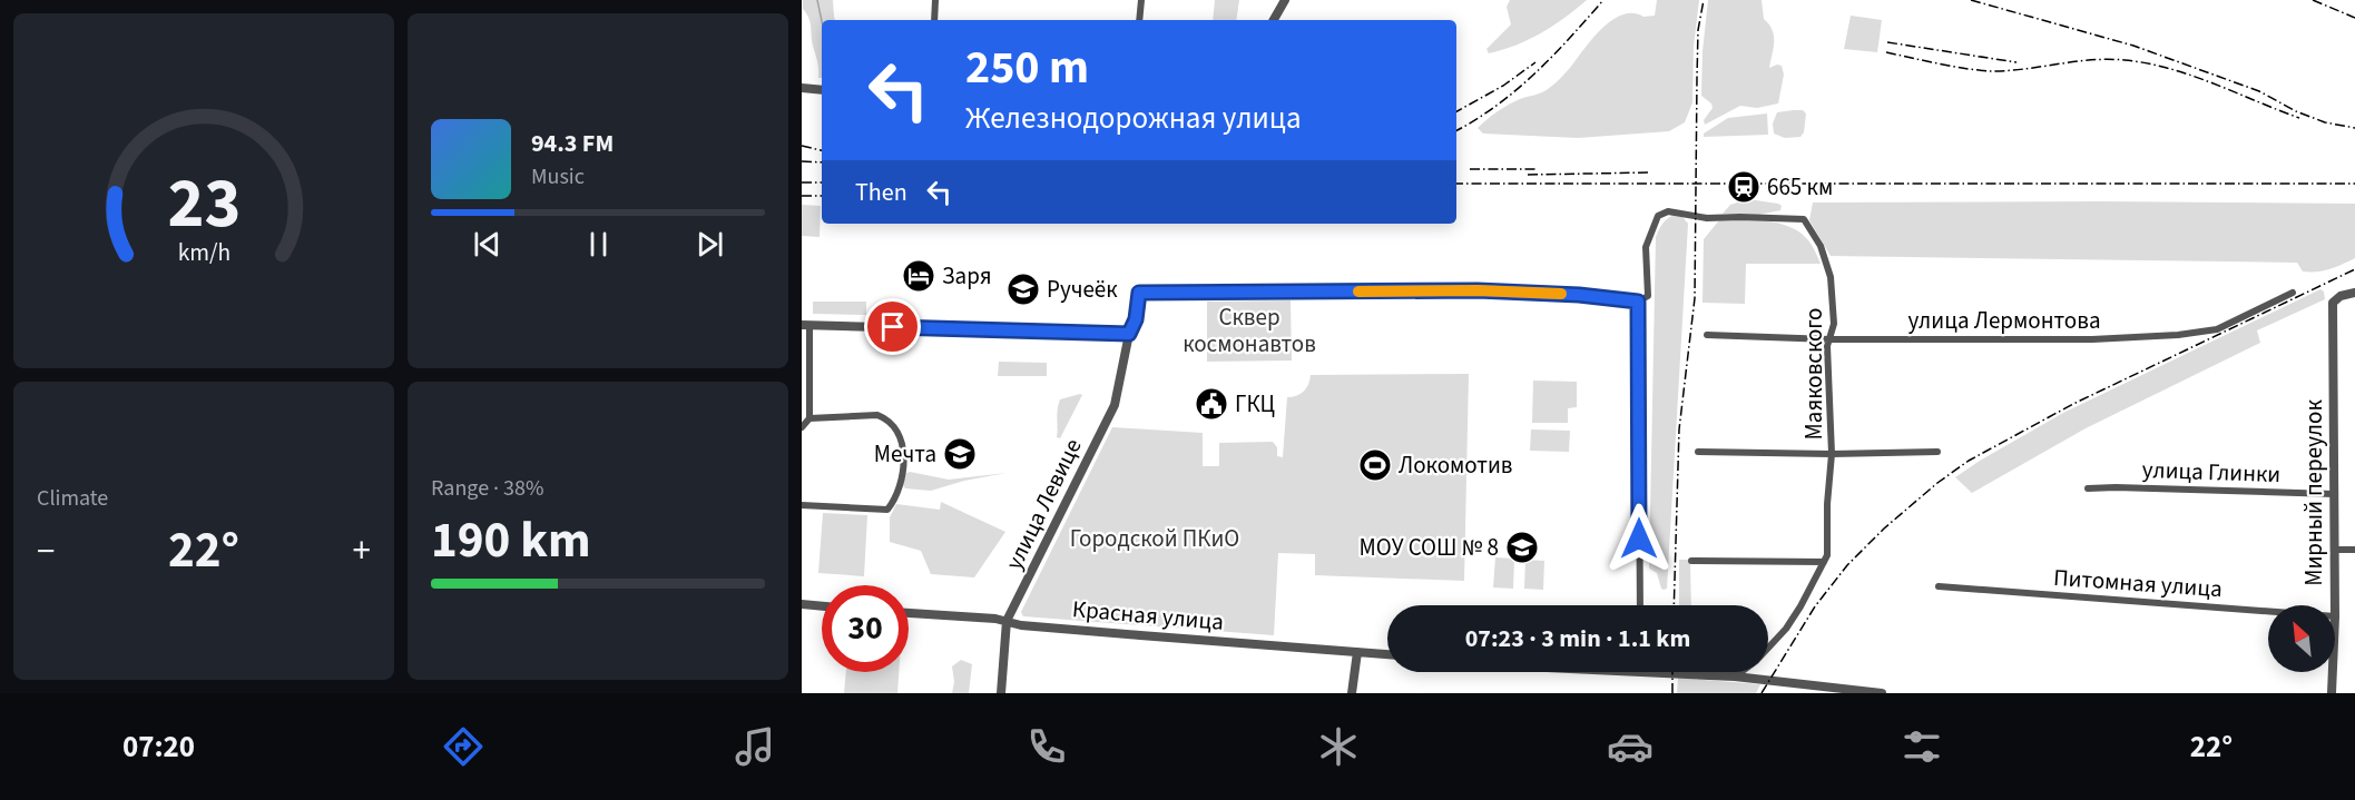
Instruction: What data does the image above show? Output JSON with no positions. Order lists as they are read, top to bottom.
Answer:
{
  "streets": {
    "street": [
      "улица Лермонтова",
      "Маяковского",
      "улица Глинки",
      "Мирный переулок",
      "улица Левице",
      "Питомная улица",
      "Красная улица"
    ]
  },
  "crossings": [
    ["улица Лермонтова", "Маяковского"],
    ["улица Глинки", "Мирный переулок"],
    ["улица Левице", "Красная улица"]
  ],
  "parks": ["Сквер космонавтов", "Городской ПКиО"],
  "places": {
    "station": ["665 км"],
    "hotel": ["Заря"],
    "school or university": ["Ручеёк", "Мечта", "МОУ СОШ № 8"],
    "public building": ["ГКЦ"],
    "sports": ["Локомотив"]
  },
  "north": "top left",
  "page": {
    "turn": ["250 m", "Железнодорожная улица"],
    "song": ["94.3 FM", "Music"],
    "then": "Then",
    "tile": [
      "Climate",
      ["Range · 38%", "190 km"]
    ],
    "heat": ["−", "22°", "+"],
    "limit": "30",
    "trip": "07:23 · 3 min · 1.1 km",
    "tabs": ["07:20", "22°"],
    "gauge": ["23", "km/h"]
  }
}
